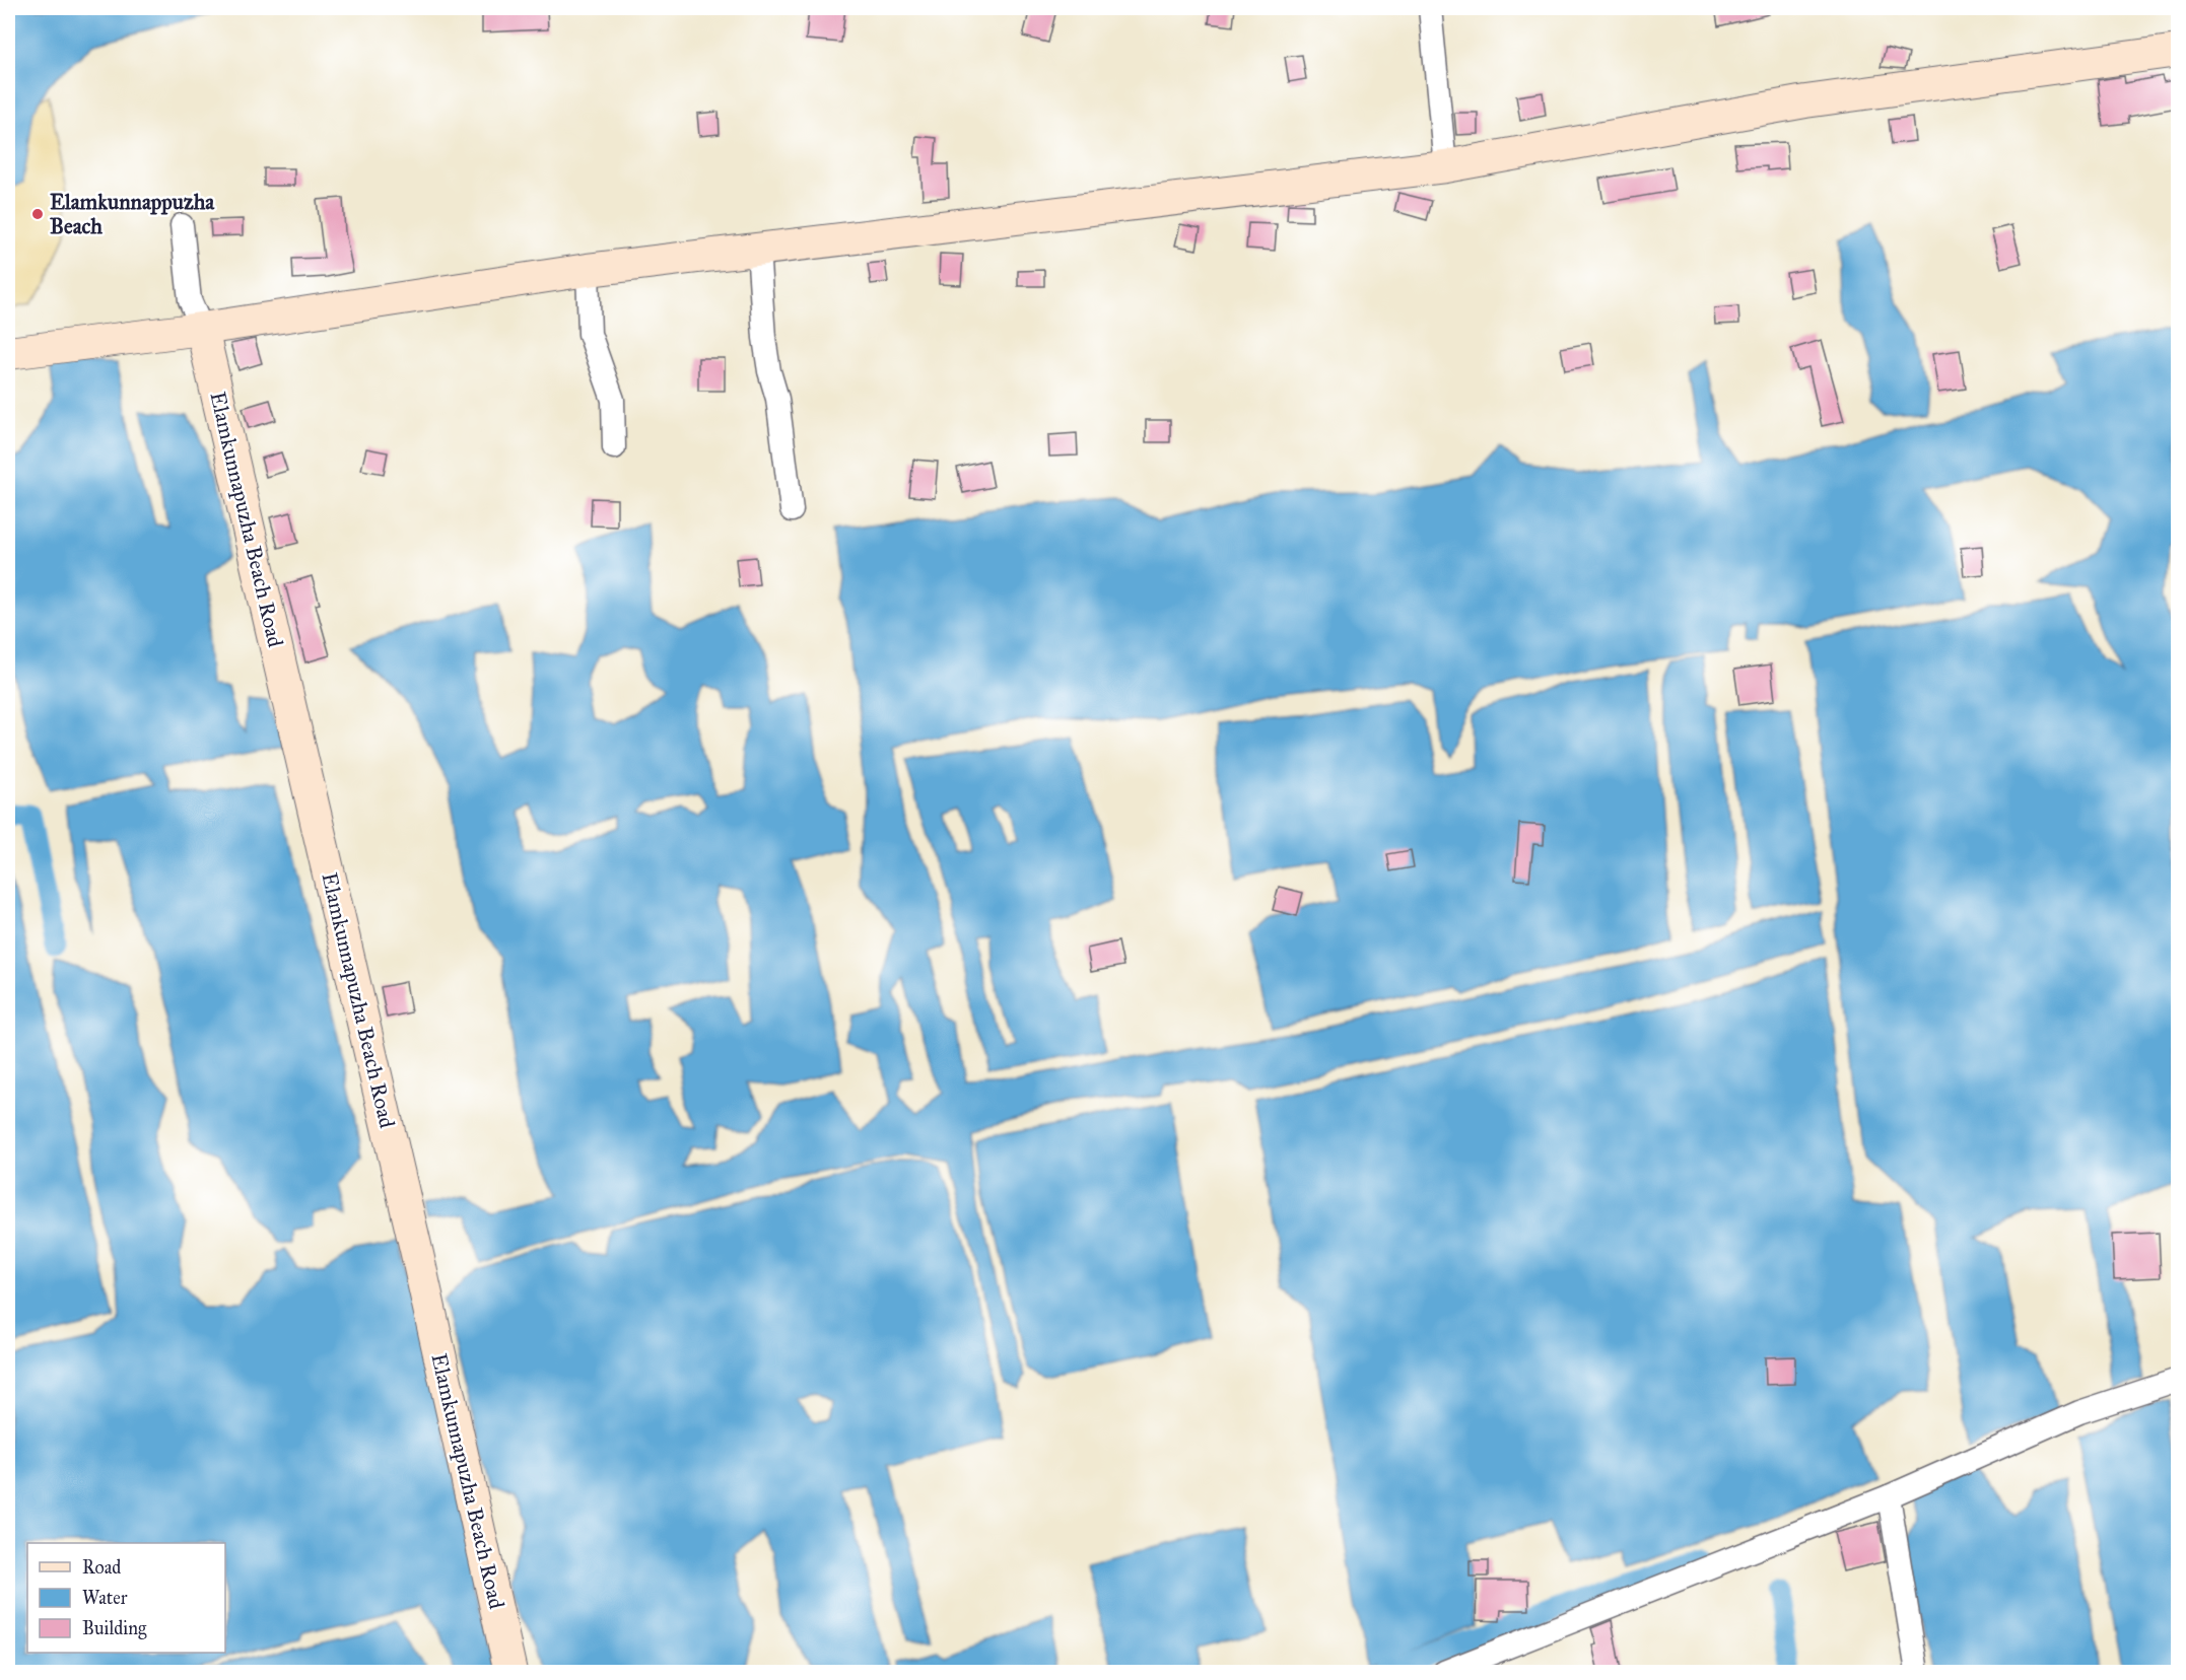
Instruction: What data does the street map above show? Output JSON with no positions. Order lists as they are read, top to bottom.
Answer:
{
  "streets": {
    "main road": ["Elamkunnapuzha Beach Road"]
  },
  "places": ["Elamkunnappuzha Beach"],
  "legend": ["Road", "Water", "Building"]
}
